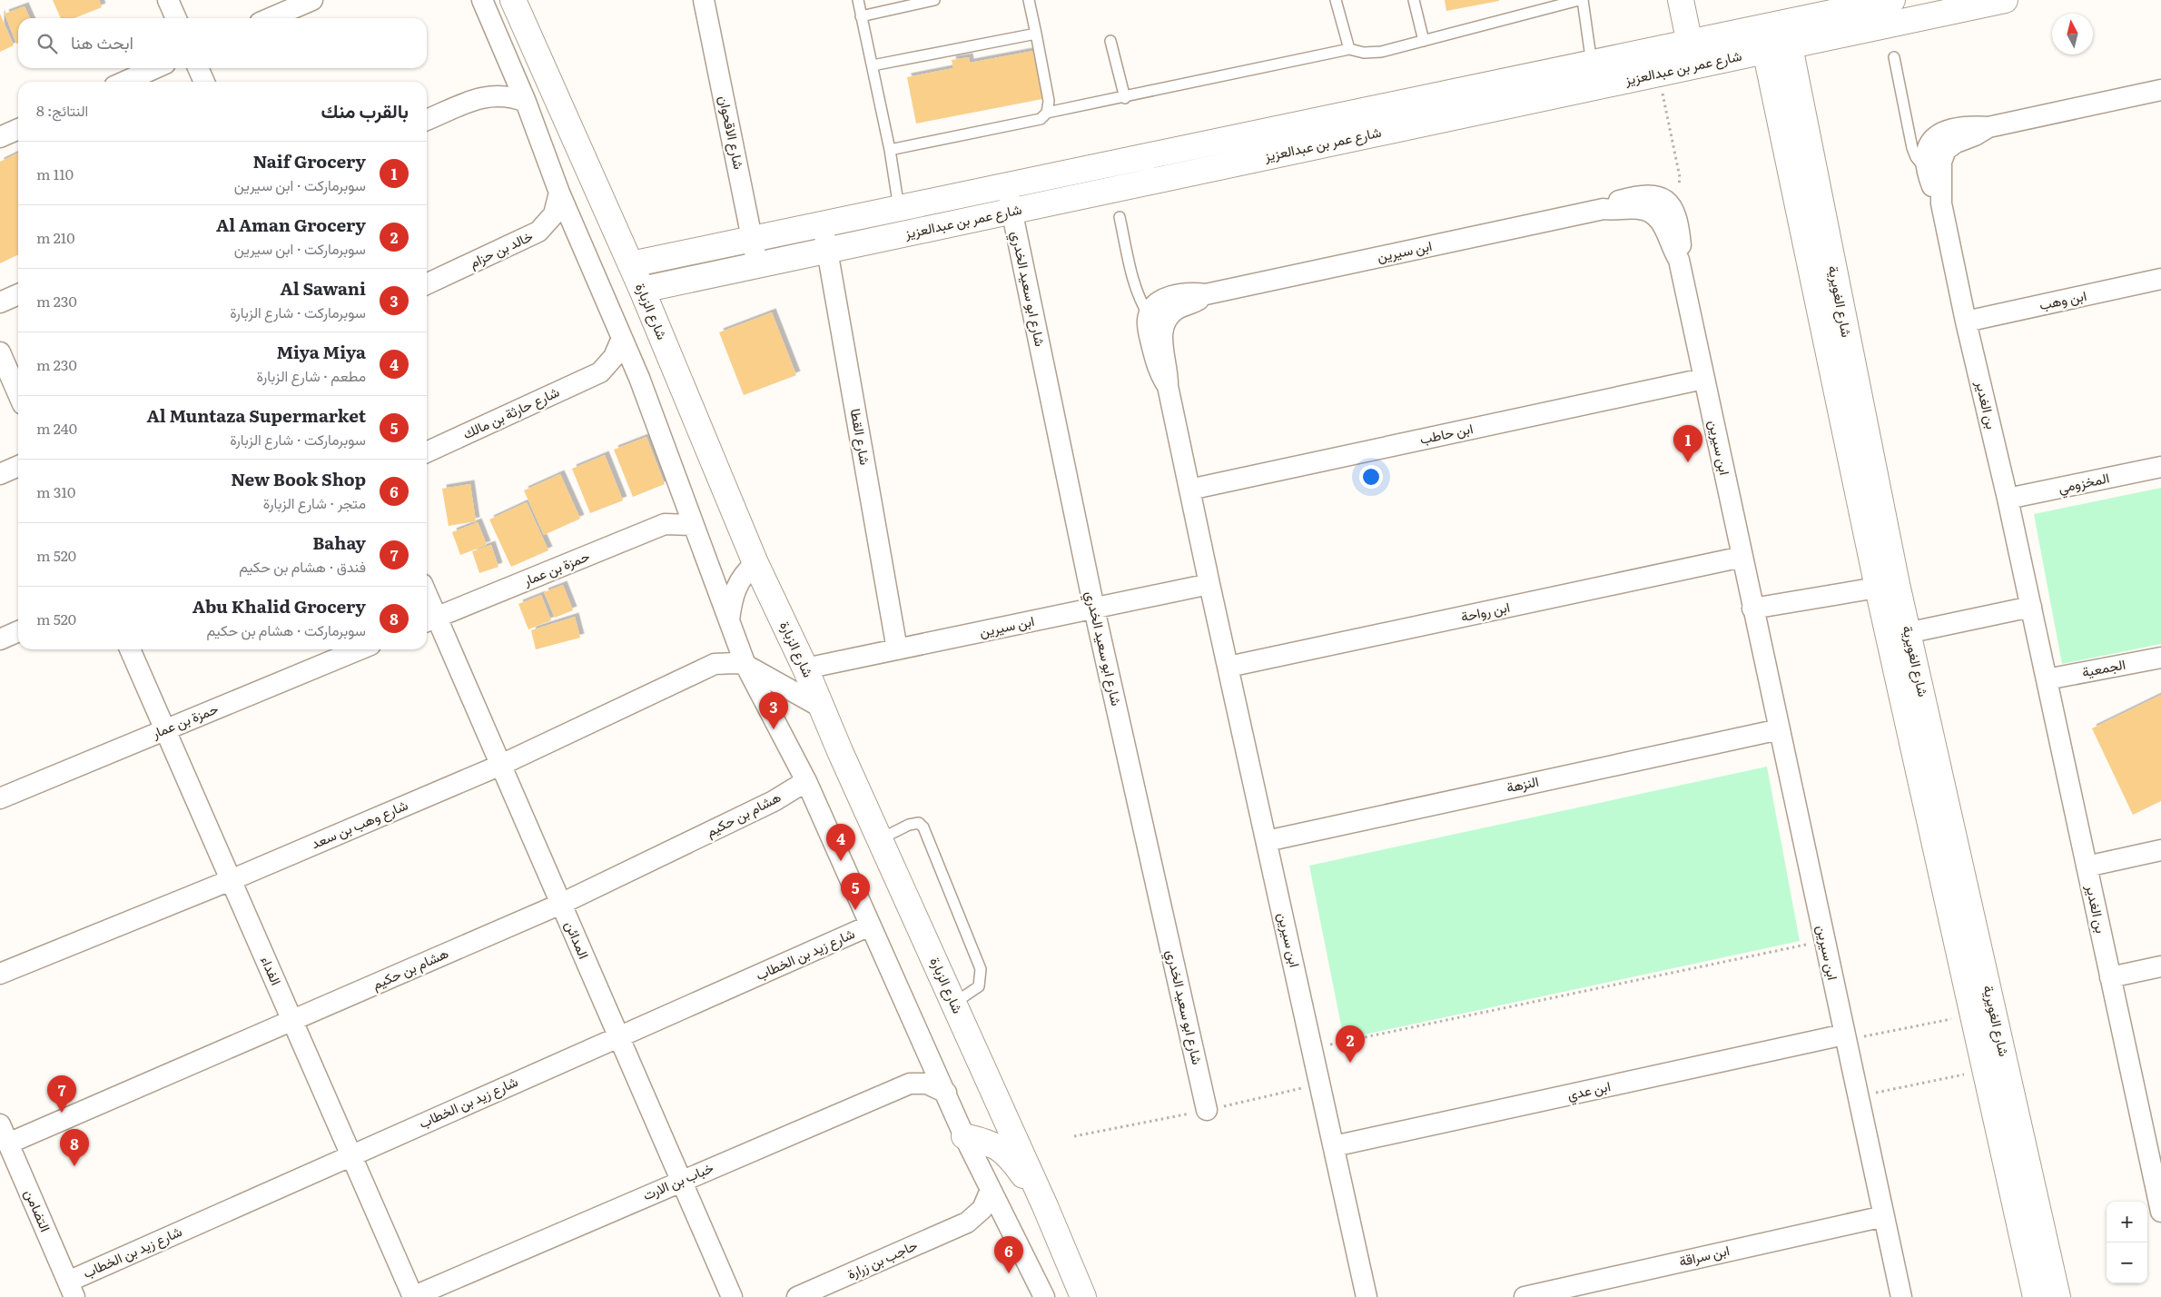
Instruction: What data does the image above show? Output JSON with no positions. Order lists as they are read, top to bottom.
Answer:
{
  "streets": {
    "street": [
      "شارع عمر بن عبدالعزيز",
      "شارع الاقحوان",
      "خالد بن حزام",
      "ابن سيرين",
      "شارع ابو سعيد الخدري",
      "ابن وهب",
      "شارع الغويرية",
      "شارع الزبارة",
      "بن الغدير",
      "شارع حارثة بن مالك",
      "ابن حاطب",
      "شارع القطا",
      "المخزومي",
      "حمزة بن عمار",
      "ابن رواحة",
      "الجمعية",
      "النزهة",
      "هشام بن حكيم",
      "شارع وهب بن سعد",
      "المدائن",
      "شارع زيد بن الخطاب",
      "الفداء",
      "ابن عدي",
      "خباب بن الارت",
      "التضامن",
      "ابن سراقة",
      "حاجب بن زرارة"
    ]
  },
  "crossings": [
    ["شارع عمر بن عبدالعزيز", "شارع الاقحوان"],
    ["شارع عمر بن عبدالعزيز", "شارع ابو سعيد الخدري"],
    ["شارع عمر بن عبدالعزيز", "شارع الغويرية"],
    ["شارع عمر بن عبدالعزيز", "شارع الزبارة"],
    ["شارع عمر بن عبدالعزيز", "شارع القطا"],
    ["ابن سيرين", "شارع ابو سعيد الخدري"],
    ["ابن سيرين", "شارع الزبارة"],
    ["ابن سيرين", "ابن حاطب"],
    ["ابن سيرين", "شارع القطا"],
    ["ابن سيرين", "ابن رواحة"],
    ["ابن سيرين", "النزهة"],
    ["ابن سيرين", "ابن عدي"],
    ["ابن سيرين", "ابن سراقة"],
    ["ابن وهب", "بن الغدير"],
    ["شارع الزبارة", "شارع وهب بن سعد"],
    ["بن الغدير", "المخزومي"],
    ["بن الغدير", "الجمعية"],
    ["حمزة بن عمار", "المدائن"],
    ["حمزة بن عمار", "الفداء"],
    ["هشام بن حكيم", "المدائن"],
    ["هشام بن حكيم", "الفداء"],
    ["هشام بن حكيم", "التضامن"],
    ["شارع وهب بن سعد", "المدائن"],
    ["شارع وهب بن سعد", "الفداء"],
    ["المدائن", "شارع زيد بن الخطاب"],
    ["المدائن", "خباب بن الارت"],
    ["شارع زيد بن الخطاب", "الفداء"],
    ["شارع زيد بن الخطاب", "التضامن"],
    ["الفداء", "خباب بن الارت"]
  ],
  "north": "top",
  "page": {
    "search": "ابحث هنا",
    "heading": ["بالقرب منك", "النتائج: 8"],
    "list": [
      {
        "mark": "1",
        "name": "Naif Grocery",
        "note": "سوبرماركت · ابن سيرين",
        "value": "110 m"
      },
      {
        "mark": "2",
        "name": "Al Aman Grocery",
        "note": "سوبرماركت · ابن سيرين",
        "value": "210 m"
      },
      {
        "mark": "3",
        "name": "Al Sawani",
        "note": "سوبرماركت · شارع الزبارة",
        "value": "230 m"
      },
      {
        "mark": "4",
        "name": "Miya Miya",
        "note": "مطعم · شارع الزبارة",
        "value": "230 m"
      },
      {
        "mark": "5",
        "name": "Al Muntaza Supermarket",
        "note": "سوبرماركت · شارع الزبارة",
        "value": "240 m"
      },
      {
        "mark": "6",
        "name": "New Book Shop",
        "note": "متجر · شارع الزبارة",
        "value": "310 m"
      },
      {
        "mark": "7",
        "name": "Bahay",
        "note": "فندق · هشام بن حكيم",
        "value": "520 m"
      },
      {
        "mark": "8",
        "name": "Abu Khalid Grocery",
        "note": "سوبرماركت · هشام بن حكيم",
        "value": "520 m"
      }
    ],
    "pins": [
      "1",
      "3",
      "4",
      "5",
      "2",
      "7",
      "8",
      "6"
    ],
    "map_buttons": ["+", "−"]
  }
}
